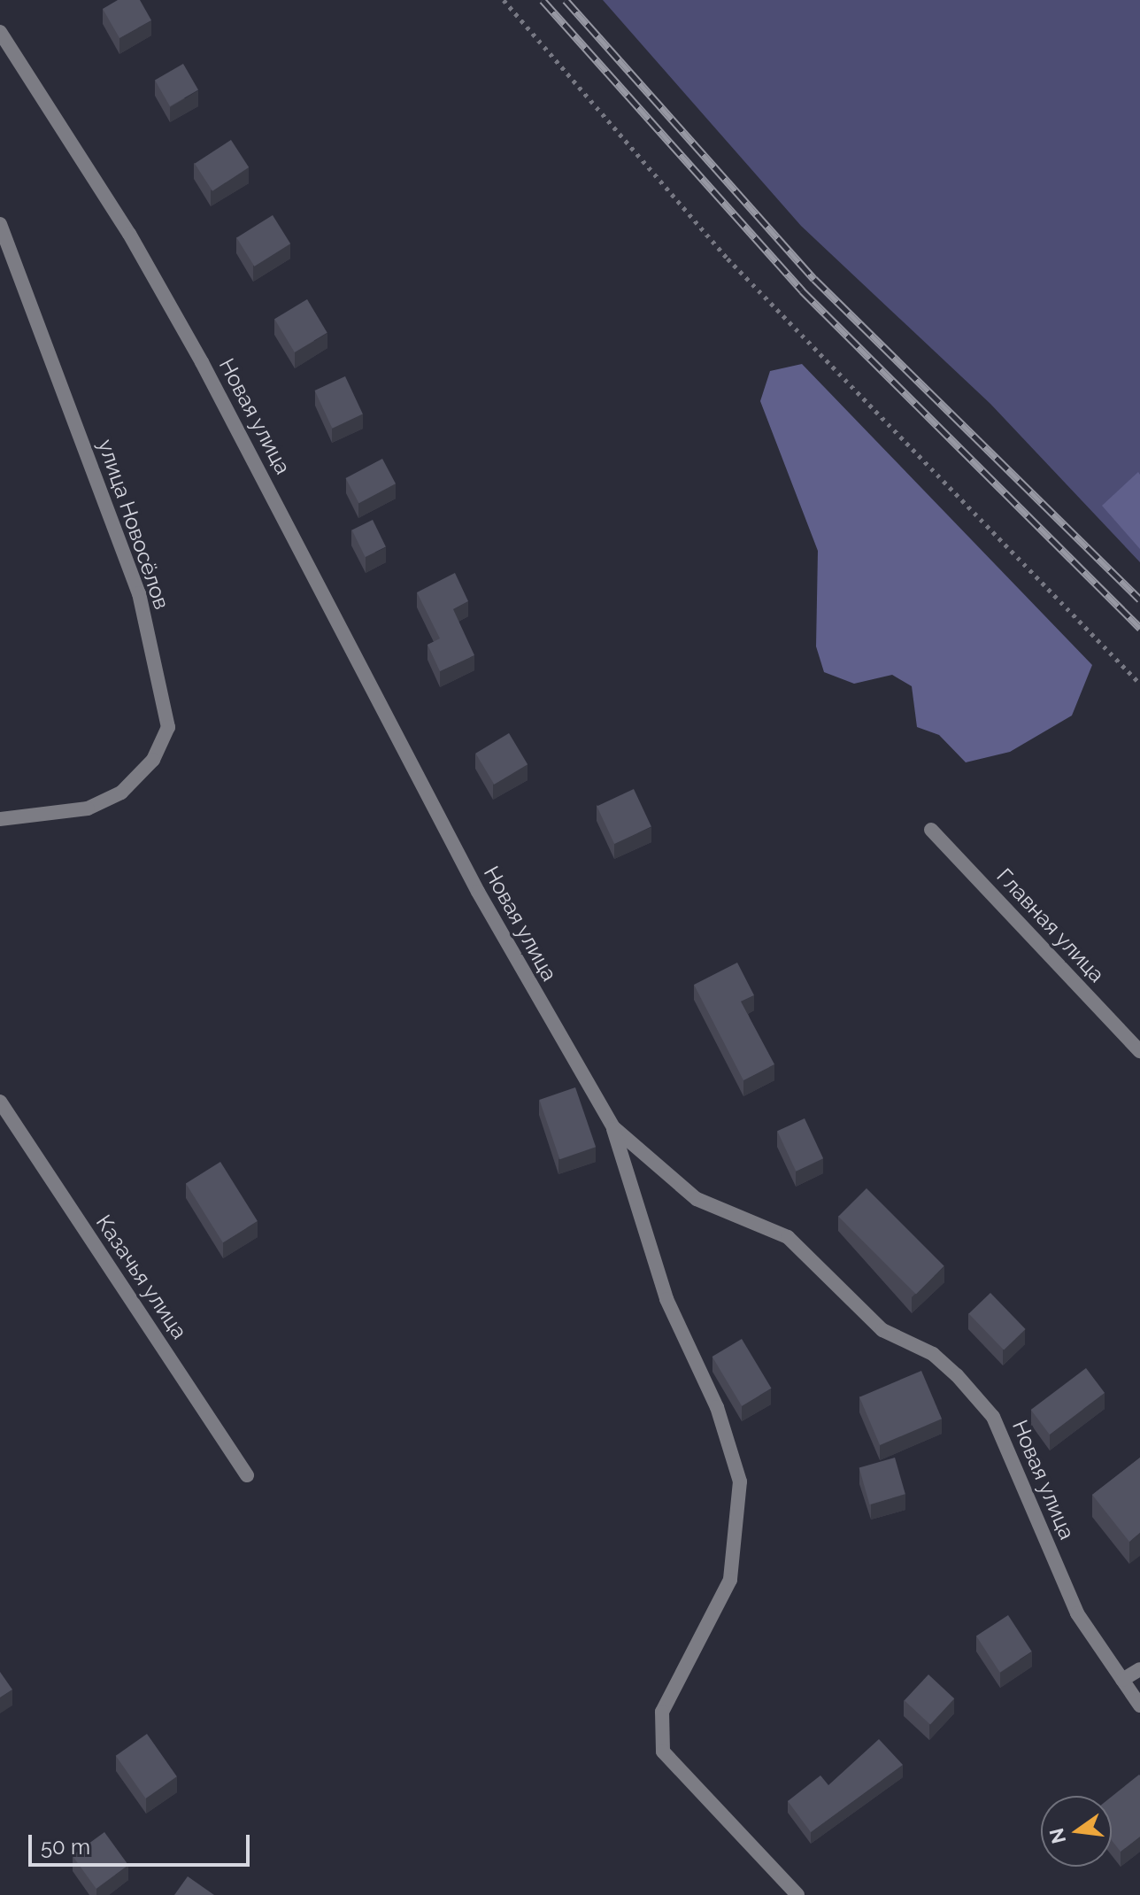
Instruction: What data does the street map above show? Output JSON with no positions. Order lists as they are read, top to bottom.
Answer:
{
  "streets": {
    "street": [
      "Новая улица",
      "улица Новосёлов",
      "Главная улица",
      "Казачья улица"
    ]
  },
  "scale_bar": "50 m",
  "north": "left"
}
